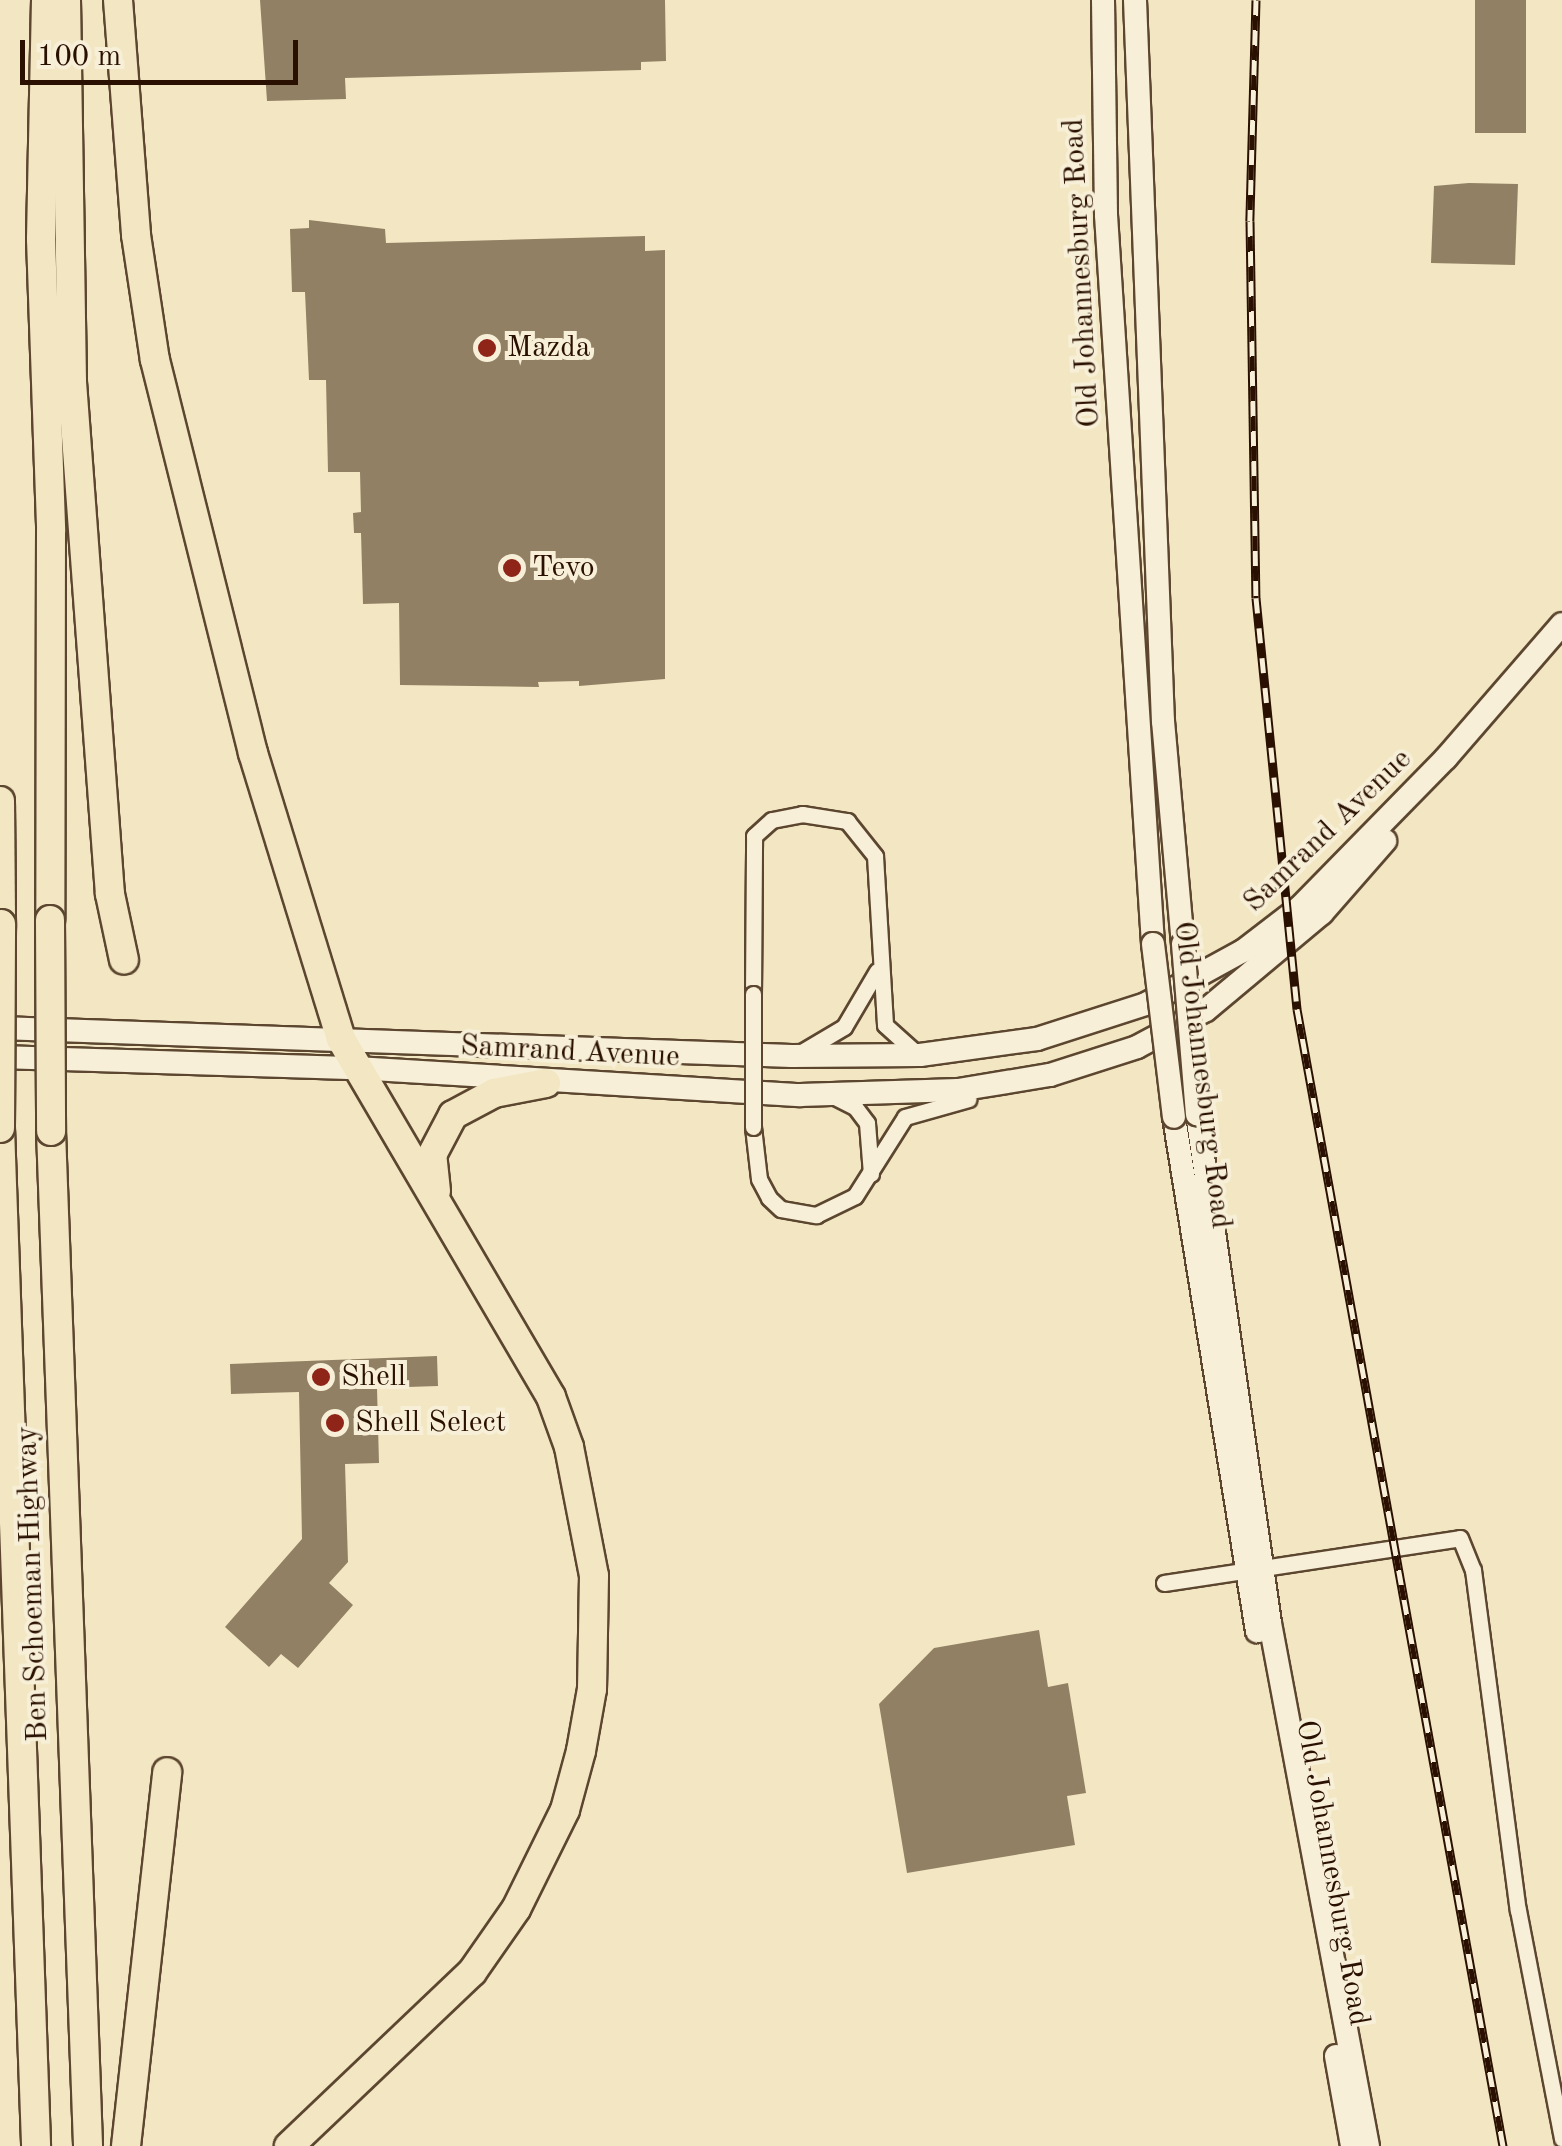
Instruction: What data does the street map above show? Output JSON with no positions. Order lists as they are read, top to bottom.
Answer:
{
  "streets": {
    "highway": ["Ben Schoeman Highway"],
    "main road": ["Old Johannesburg Road", "Samrand Avenue"]
  },
  "places": [
    "Mazda",
    "Tevo",
    "Shell",
    "Shell Select"
  ],
  "scale_bar": "100 m"
}
